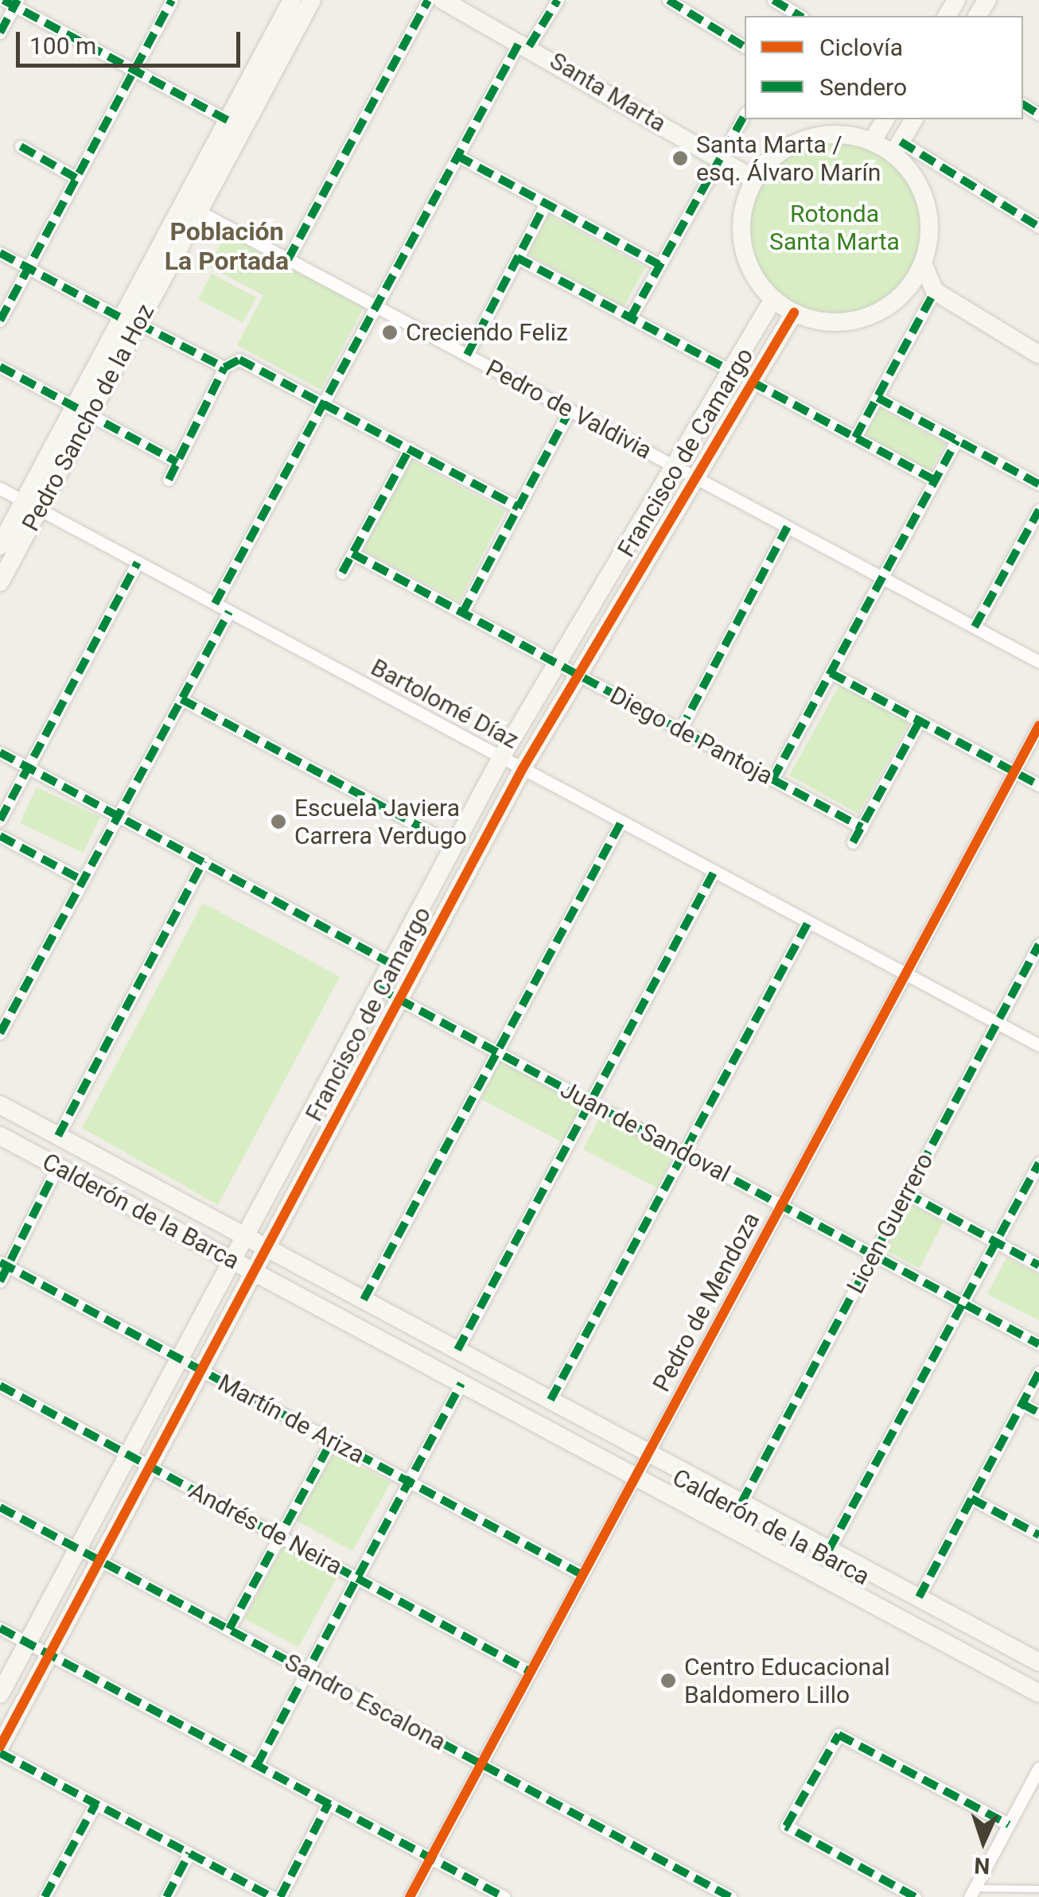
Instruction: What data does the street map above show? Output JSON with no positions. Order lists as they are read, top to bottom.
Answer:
{
  "streets": {
    "street": [
      "Santa Marta",
      "Pedro de Valdivia",
      "Pedro Sancho de la Hoz",
      "Francisco de Camargo",
      "Bartolomé Díaz",
      "Diego de Pantoja",
      "Juan de Sandoval",
      "Calderón de la Barca",
      "Licen Guerrero",
      "Pedro de Mendoza",
      "Martín de Ariza",
      "Andrés de Neira",
      "Sandro Escalona"
    ]
  },
  "crossings": [
    ["Santa Marta", "Francisco de Camargo"],
    ["Pedro de Valdivia", "Pedro Sancho de la Hoz"],
    ["Pedro de Valdivia", "Francisco de Camargo"],
    ["Pedro Sancho de la Hoz", "Bartolomé Díaz"],
    ["Francisco de Camargo", "Bartolomé Díaz"],
    ["Francisco de Camargo", "Diego de Pantoja"],
    ["Francisco de Camargo", "Juan de Sandoval"],
    ["Francisco de Camargo", "Calderón de la Barca"],
    ["Francisco de Camargo", "Martín de Ariza"],
    ["Francisco de Camargo", "Andrés de Neira"],
    ["Francisco de Camargo", "Sandro Escalona"],
    ["Bartolomé Díaz", "Licen Guerrero"],
    ["Bartolomé Díaz", "Pedro de Mendoza"],
    ["Juan de Sandoval", "Licen Guerrero"],
    ["Juan de Sandoval", "Pedro de Mendoza"],
    ["Calderón de la Barca", "Licen Guerrero"],
    ["Calderón de la Barca", "Pedro de Mendoza"],
    ["Pedro de Mendoza", "Martín de Ariza"],
    ["Pedro de Mendoza", "Andrés de Neira"],
    ["Pedro de Mendoza", "Sandro Escalona"]
  ],
  "districts": ["Población La Portada"],
  "parks": ["Rotonda Santa Marta"],
  "places": [
    "Santa Marta / esq. Álvaro Marín",
    "Creciendo Feliz",
    "Escuela Javiera Carrera Verdugo",
    "Centro Educacional Baldomero Lillo"
  ],
  "legend": ["Ciclovía", "Sendero"],
  "scale_bar": "100 m",
  "north": "bottom"
}
